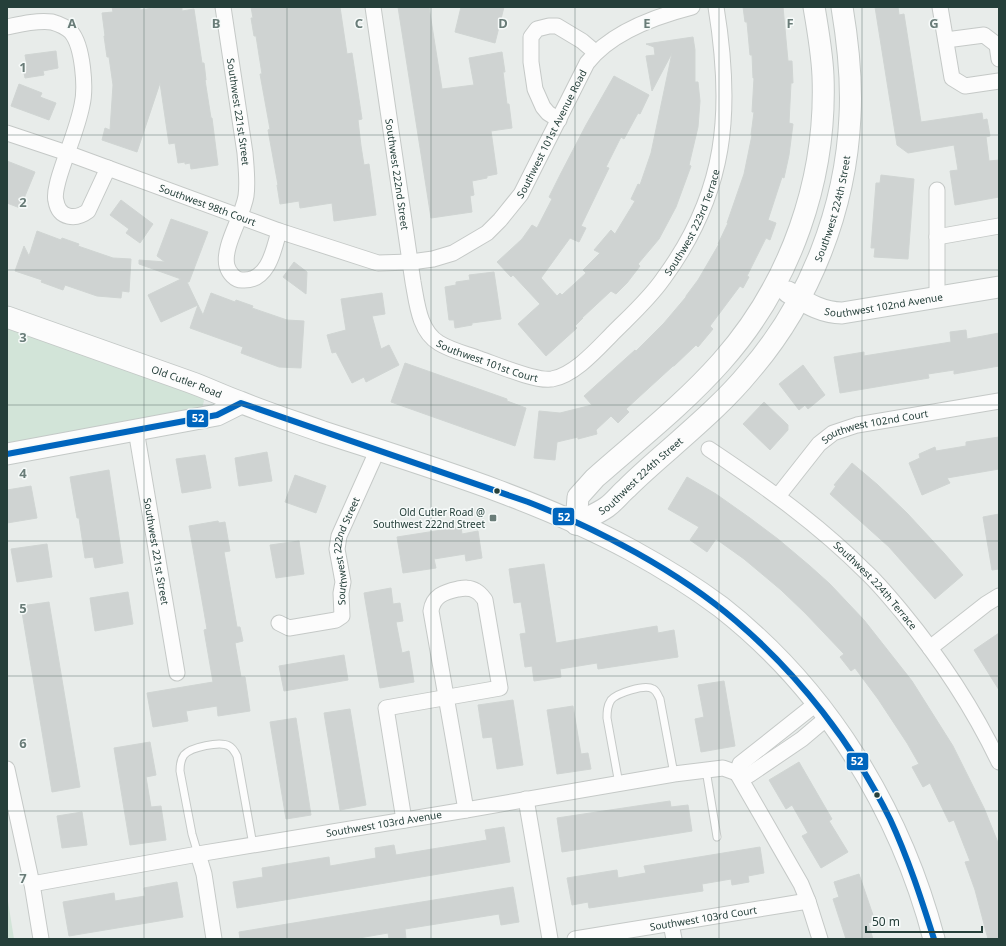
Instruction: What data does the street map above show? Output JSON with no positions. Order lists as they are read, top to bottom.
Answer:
{
  "streets": {
    "street": [
      "Southwest 221st Street",
      "Southwest 101st Avenue Road",
      "Southwest 222nd Street",
      "Southwest 98th Court",
      "Southwest 224th Street",
      "Southwest 223rd Terrace",
      "Southwest 102nd Avenue",
      "Southwest 101st Court",
      "Old Cutler Road",
      "Southwest 102nd Court",
      "Southwest 224th Terrace",
      "Southwest 103rd Avenue",
      "Southwest 103rd Court"
    ]
  },
  "crossings": [
    ["Southwest 221st Street", "Southwest 98th Court"],
    ["Southwest 101st Avenue Road", "Southwest 222nd Street"],
    ["Southwest 101st Avenue Road", "Southwest 98th Court"],
    ["Southwest 222nd Street", "Southwest 98th Court"],
    ["Southwest 222nd Street", "Southwest 101st Court"],
    ["Southwest 222nd Street", "Old Cutler Road"],
    ["Southwest 224th Street", "Southwest 102nd Avenue"],
    ["Southwest 224th Street", "Old Cutler Road"],
    ["Southwest 223rd Terrace", "Southwest 101st Court"],
    ["Old Cutler Road", "Southwest 103rd Avenue"],
    ["Southwest 102nd Court", "Southwest 224th Terrace"]
  ],
  "places": {
    "transit": ["Old Cutler Road @ Southwest 222nd Street"]
  },
  "lines": ["transit line 52"],
  "scale_bar": "50 m",
  "grid": {
    "columns": [
      "A",
      "B",
      "C",
      "D",
      "E",
      "F",
      "G"
    ],
    "rows": [
      "1",
      "2",
      "3",
      "4",
      "5",
      "6",
      "7"
    ]
  }
}
